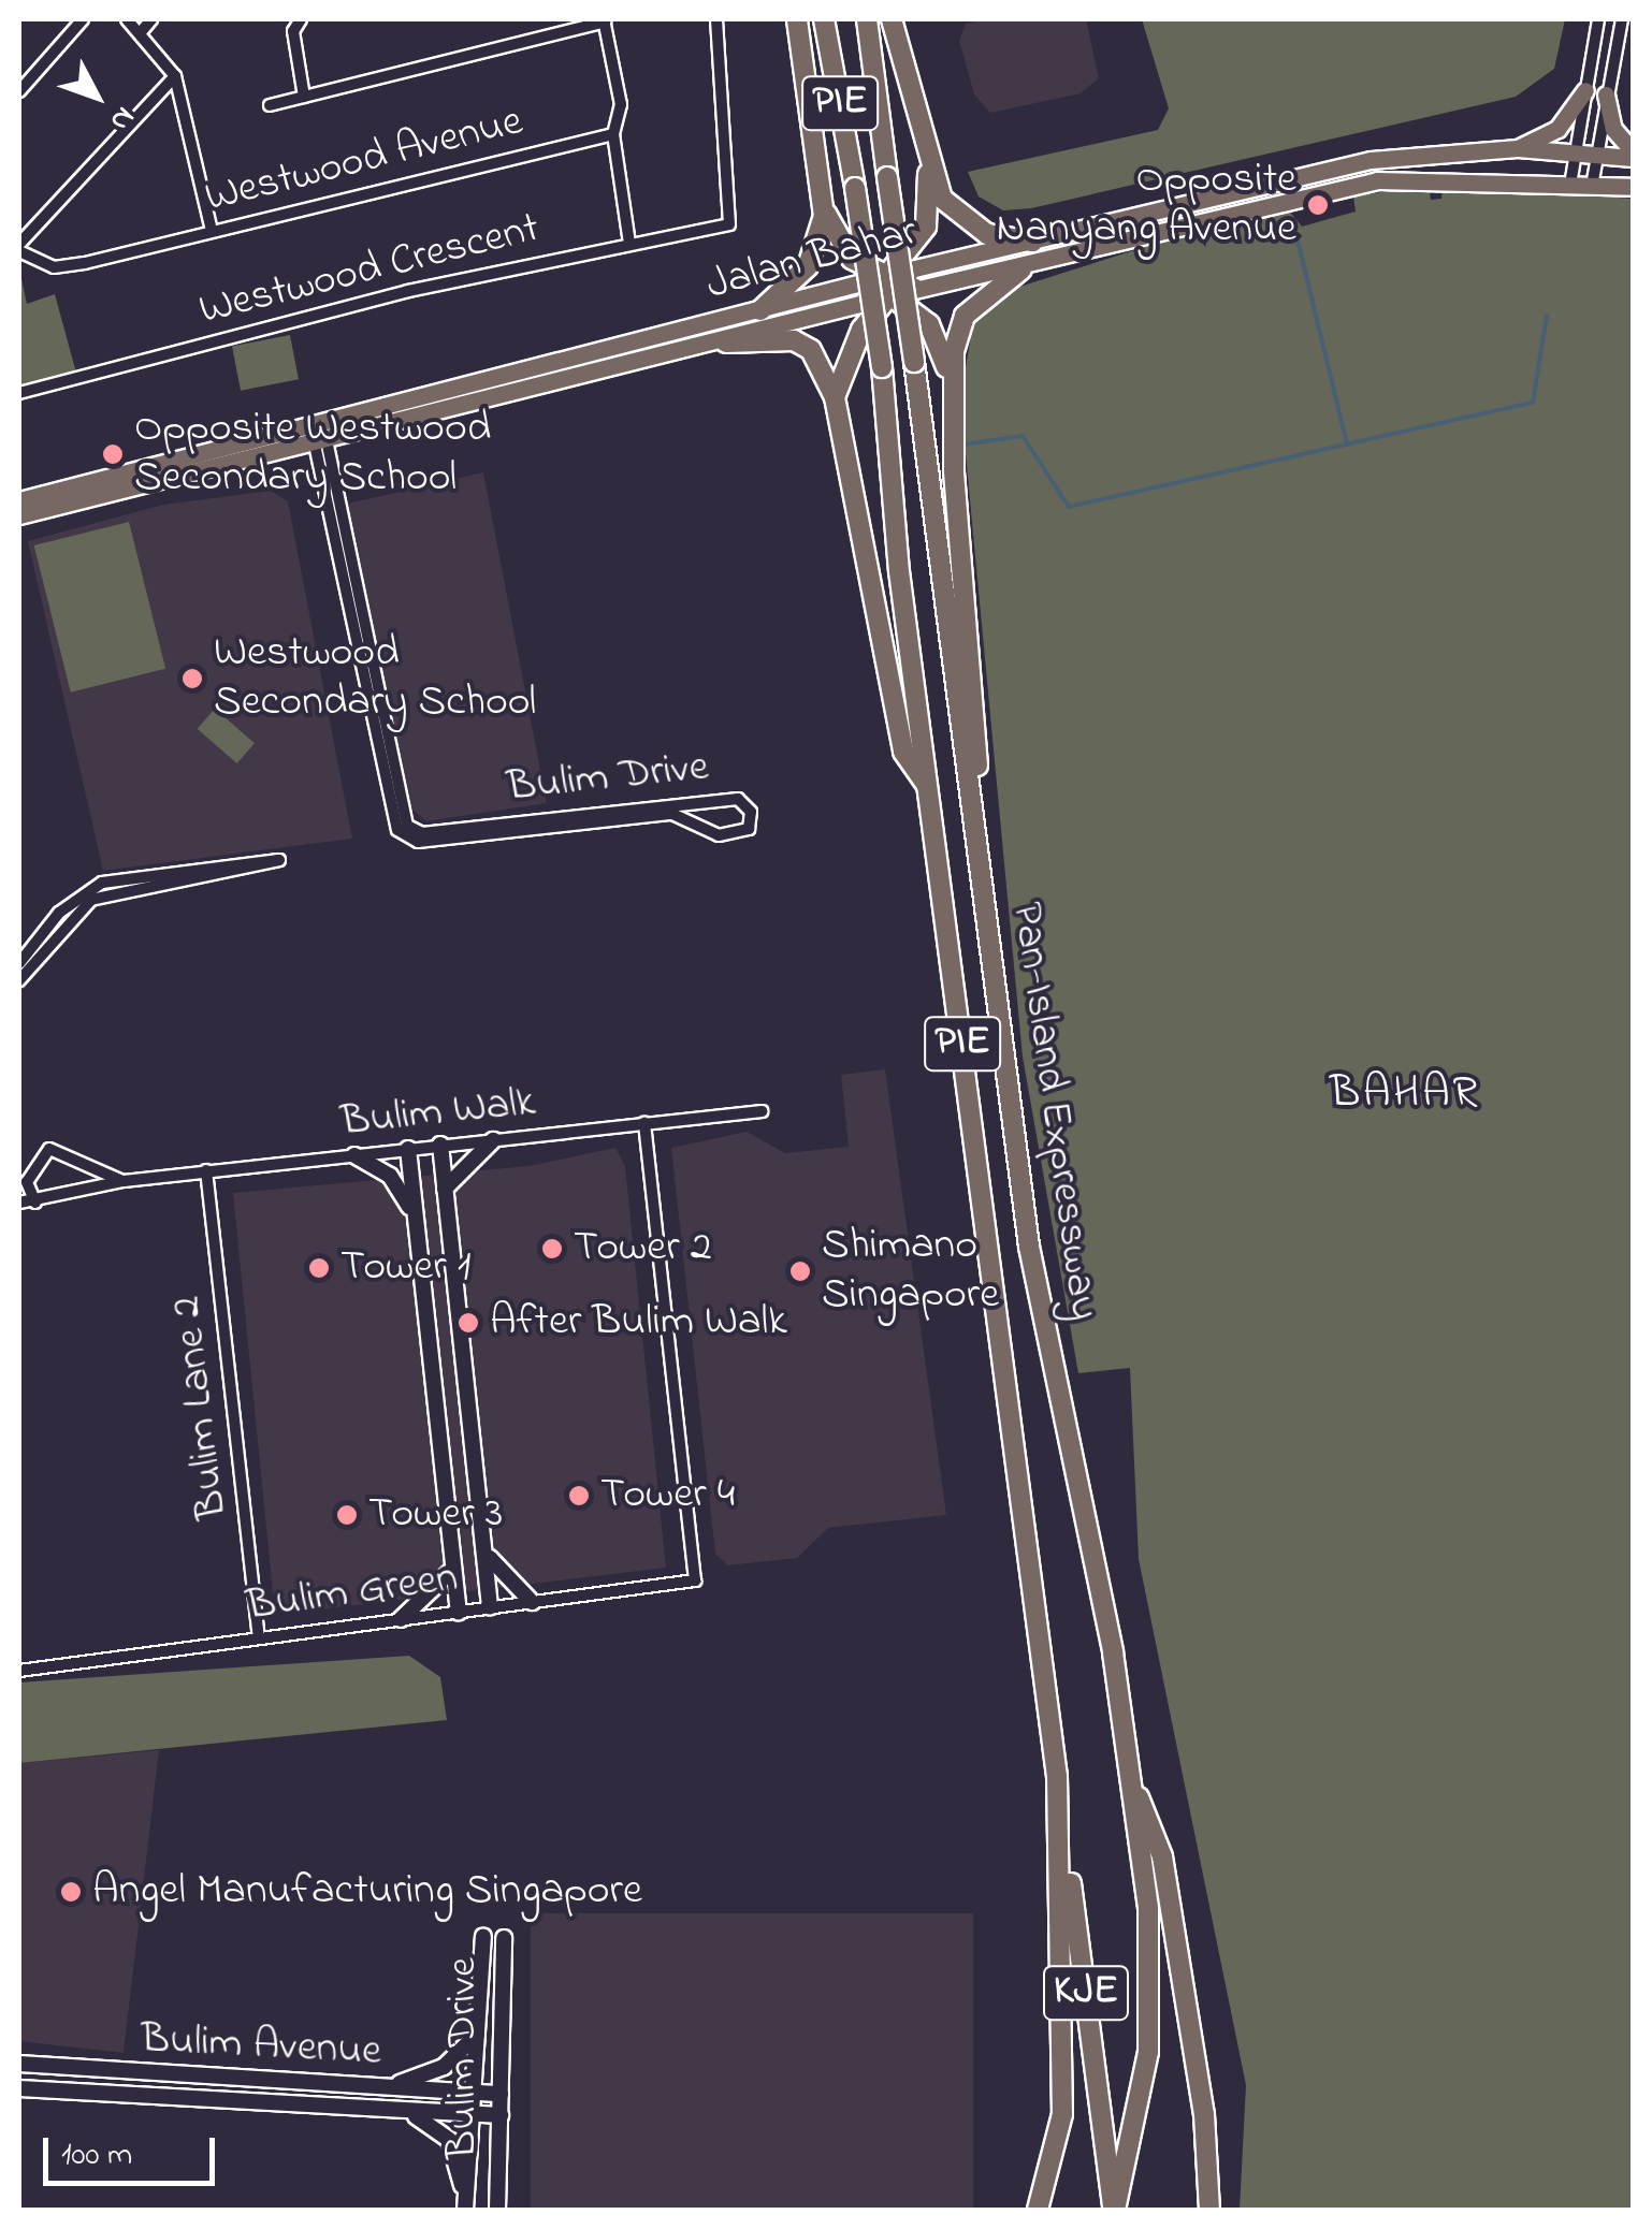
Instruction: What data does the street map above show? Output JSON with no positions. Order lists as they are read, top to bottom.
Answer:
{
  "streets": {
    "highway": ["PIE", "Pan-Island Expressway", "KJE"],
    "main road": ["Jalan Bahar"],
    "street": [
      "Westwood Avenue",
      "Westwood Crescent",
      "Bulim Drive",
      "Bulim Walk",
      "Bulim Lane 2",
      "Bulim Green",
      "Bulim Avenue"
    ]
  },
  "crossings": [
    ["Jalan Bahar", "Bulim Drive"],
    ["Bulim Drive", "Bulim Avenue"],
    ["Pan-Island Expressway", "KJE"],
    ["Bulim Walk", "Bulim Lane 2"],
    ["Bulim Walk", "Bulim Green"],
    ["Bulim Lane 2", "Bulim Green"]
  ],
  "districts": ["BAHAR"],
  "places": [
    "Opposite Nanyang Avenue",
    "Opposite Westwood Secondary School",
    "Westwood Secondary School",
    "Tower 2",
    "Tower 1",
    "Shimano Singapore",
    "After Bulim Walk",
    "Tower 4",
    "Tower 3",
    "Angel Manufacturing Singapore"
  ],
  "scale_bar": "100 m",
  "north": "bottom right"
}
